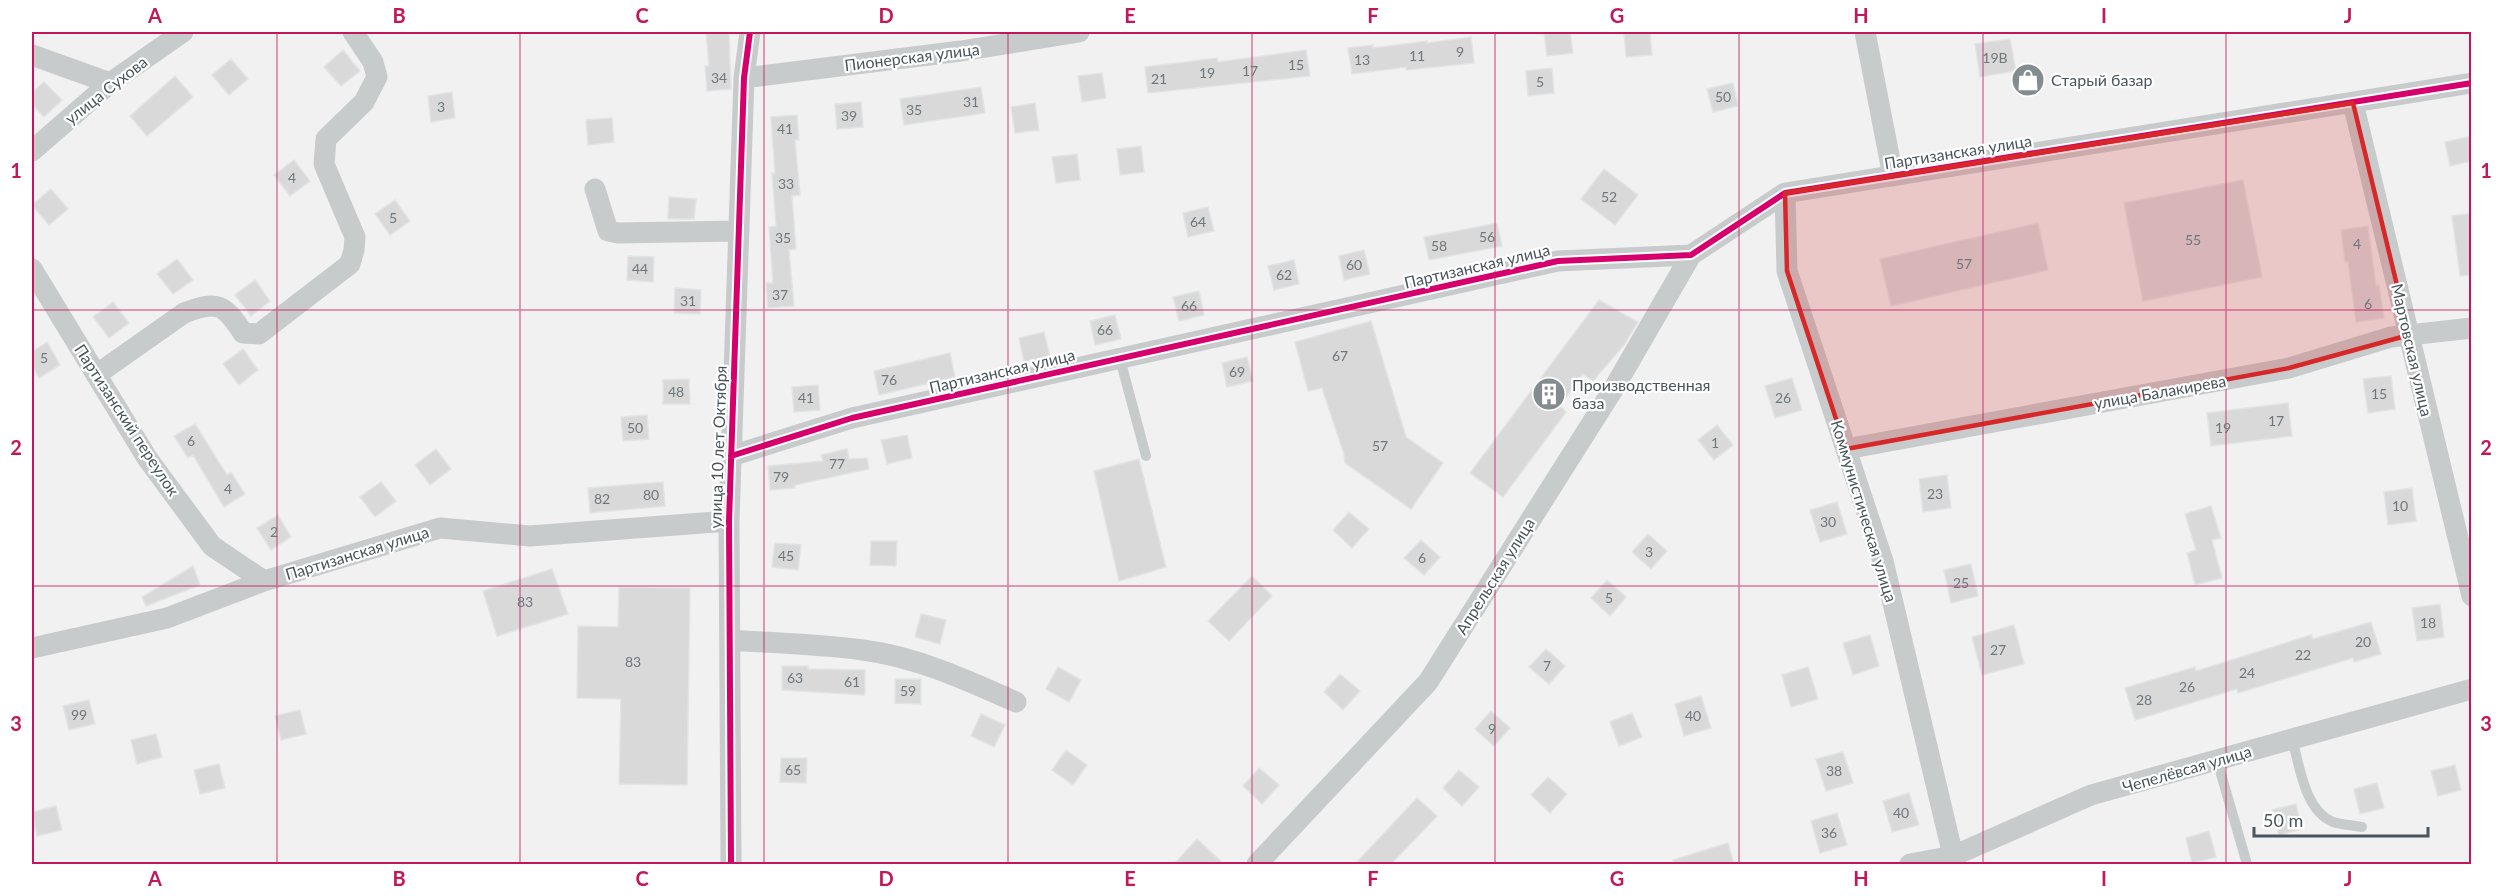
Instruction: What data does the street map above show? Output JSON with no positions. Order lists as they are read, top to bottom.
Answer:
{
  "streets": {
    "street": [
      "Пионерская улица",
      "улица Сухова",
      "Партизанская улица",
      "Мартовская улица",
      "улица Балакирева",
      "Партизанский переулок",
      "улица 10 лет Октября",
      "Коммунистическая улица",
      "Апрельская улица",
      "Чепелёвсая улица"
    ]
  },
  "crossings": [
    ["Пионерская улица", "улица 10 лет Октября"],
    ["Партизанская улица", "Мартовская улица"],
    ["Партизанская улица", "Партизанский переулок"],
    ["Партизанская улица", "улица 10 лет Октября"],
    ["Партизанская улица", "Коммунистическая улица"],
    ["Партизанская улица", "Апрельская улица"],
    ["Мартовская улица", "улица Балакирева"],
    ["улица Балакирева", "Коммунистическая улица"],
    ["Коммунистическая улица", "Чепелёвсая улица"]
  ],
  "places": {
    "shop": ["Старый базар"],
    "building": ["Производственная база"]
  },
  "house_numbers": [
    "9",
    "11",
    "19В",
    "13",
    "15",
    "17",
    "19",
    "34",
    "21",
    "5",
    "50",
    "31",
    "3",
    "35",
    "39",
    "41",
    "4",
    "33",
    "52",
    "5",
    "64",
    "56",
    "35",
    "55",
    "4",
    "58",
    "57",
    "60",
    "44",
    "62",
    "37",
    "31",
    "6",
    "66",
    "66",
    "67",
    "5",
    "69",
    "76",
    "48",
    "15",
    "41",
    "26",
    "17",
    "50",
    "19",
    "6",
    "1",
    "57",
    "77",
    "79",
    "4",
    "23",
    "80",
    "82",
    "10",
    "30",
    "2",
    "3",
    "45",
    "6",
    "25",
    "5",
    "83",
    "18",
    "20",
    "27",
    "22",
    "83",
    "7",
    "24",
    "63",
    "61",
    "26",
    "59",
    "28",
    "99",
    "40",
    "9",
    "65",
    "38",
    "40",
    "36"
  ],
  "scale_bar": "50 m",
  "grid": {
    "columns": [
      "A",
      "B",
      "C",
      "D",
      "E",
      "F",
      "G",
      "H",
      "I",
      "J"
    ],
    "rows": ["1", "2", "3"]
  }
}
